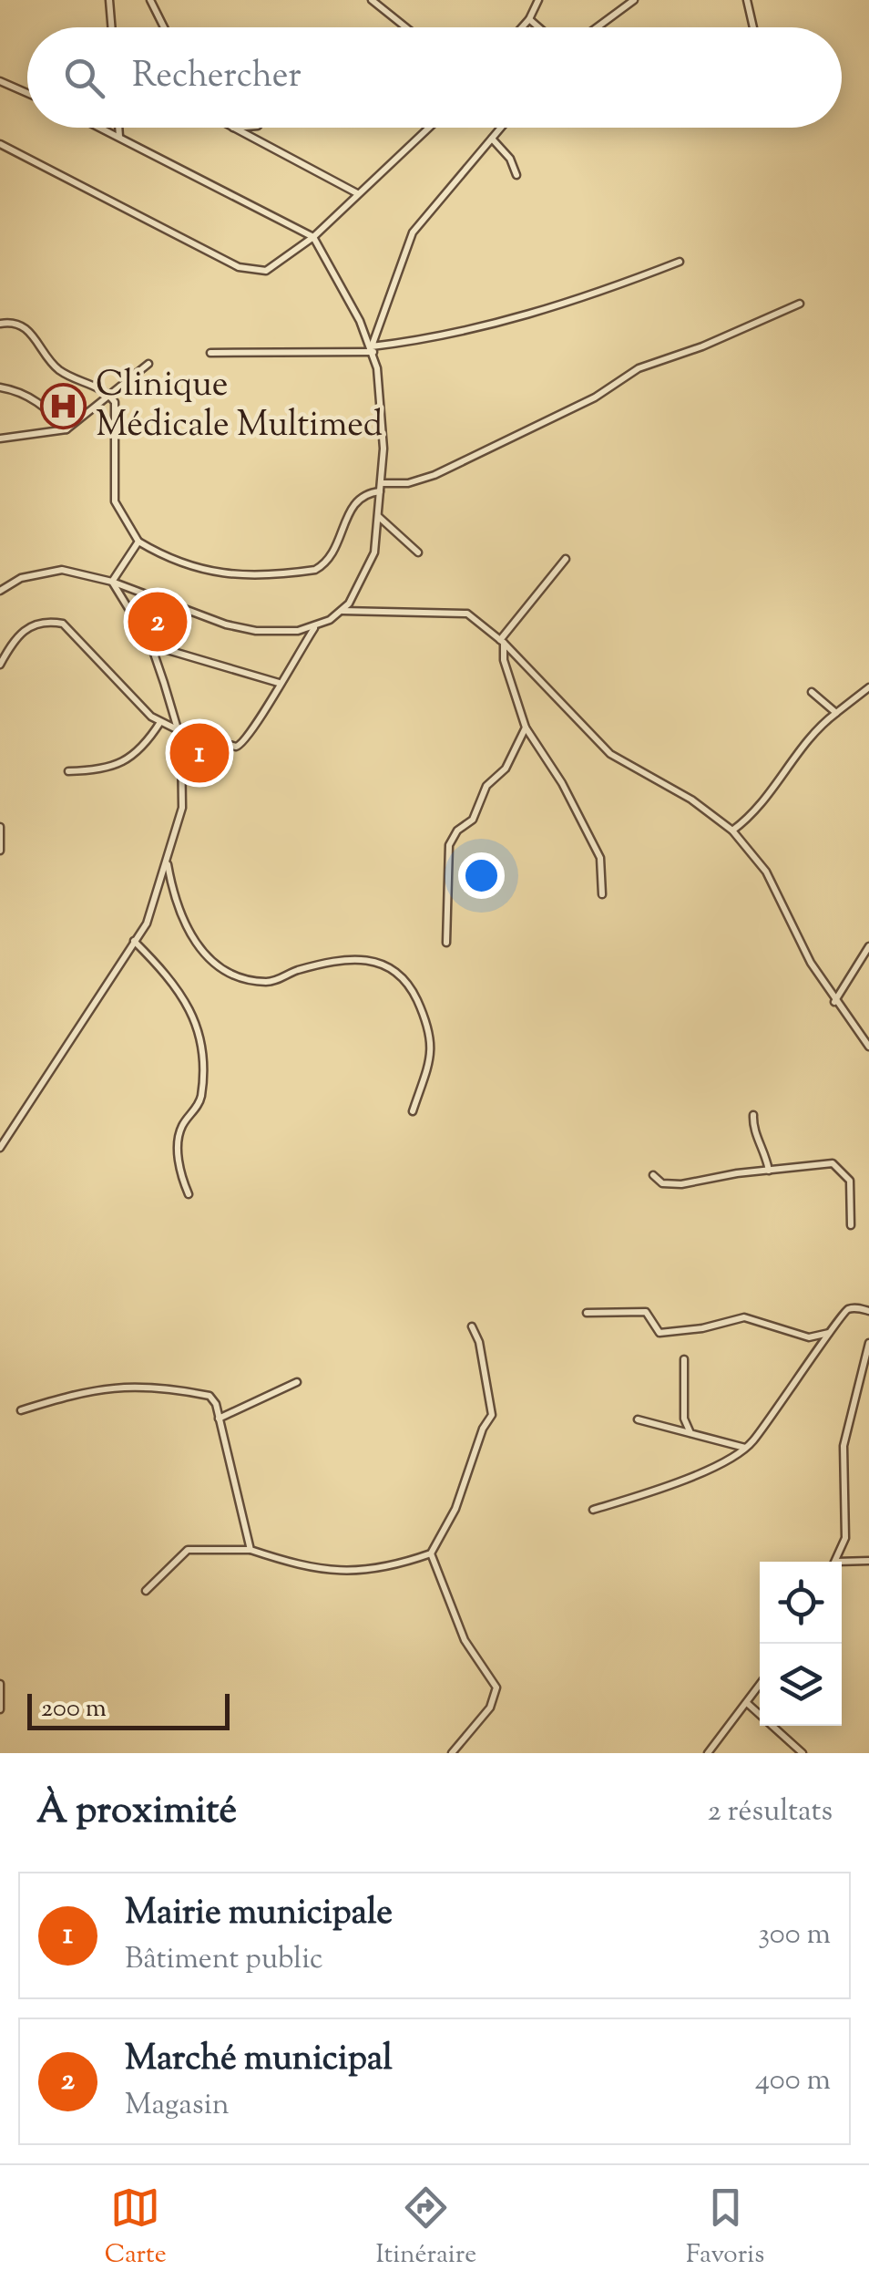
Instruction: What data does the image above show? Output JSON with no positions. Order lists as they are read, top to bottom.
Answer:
{
  "places": {
    "hospital": ["Clinique Médicale Multimed"]
  },
  "scale_bar": "200 m",
  "page": {
    "search": "Rechercher",
    "pins": ["2", "1"],
    "scale": "200 m",
    "heading": ["À proximité", "2 résultats"],
    "list": [
      {
        "mark": "1",
        "name": "Mairie municipale",
        "note": "Bâtiment public",
        "value": "300 m"
      },
      {
        "mark": "2",
        "name": "Marché municipal",
        "note": "Magasin",
        "value": "400 m"
      }
    ],
    "nav": ["Carte", "Itinéraire", "Favoris"]
  }
}
